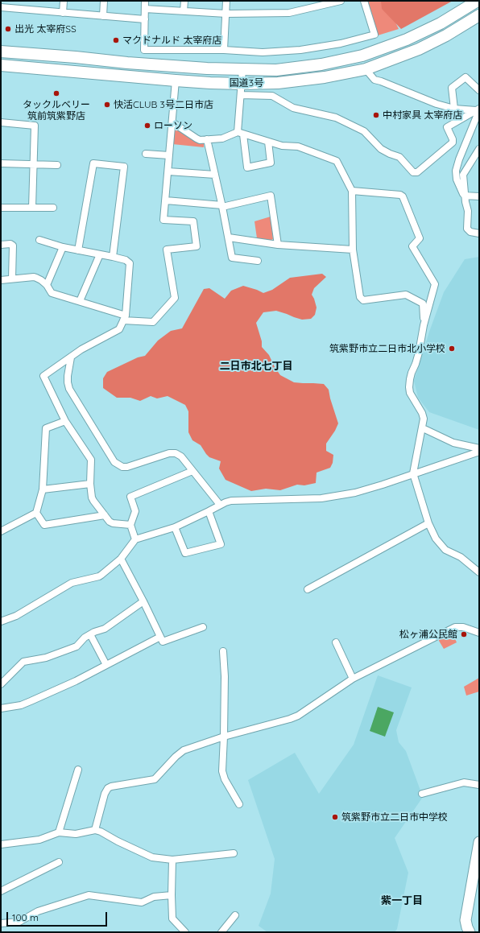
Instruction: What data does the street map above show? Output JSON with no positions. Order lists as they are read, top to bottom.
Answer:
{
  "streets": {
    "highway": ["国道3号"]
  },
  "districts": ["二日市北七丁目", "紫一丁目"],
  "places": [
    "出光 太宰府SS",
    "マクドナルド 太宰府店",
    "タックルベリー 筑前筑紫野店",
    "快活CLUB 3号二日市店",
    "中村家具 太宰府店",
    "ローソン",
    "筑紫野市立二日市北小学校",
    "松ヶ浦公民館",
    "筑紫野市立二日市中学校"
  ],
  "scale_bar": "100 m"
}
